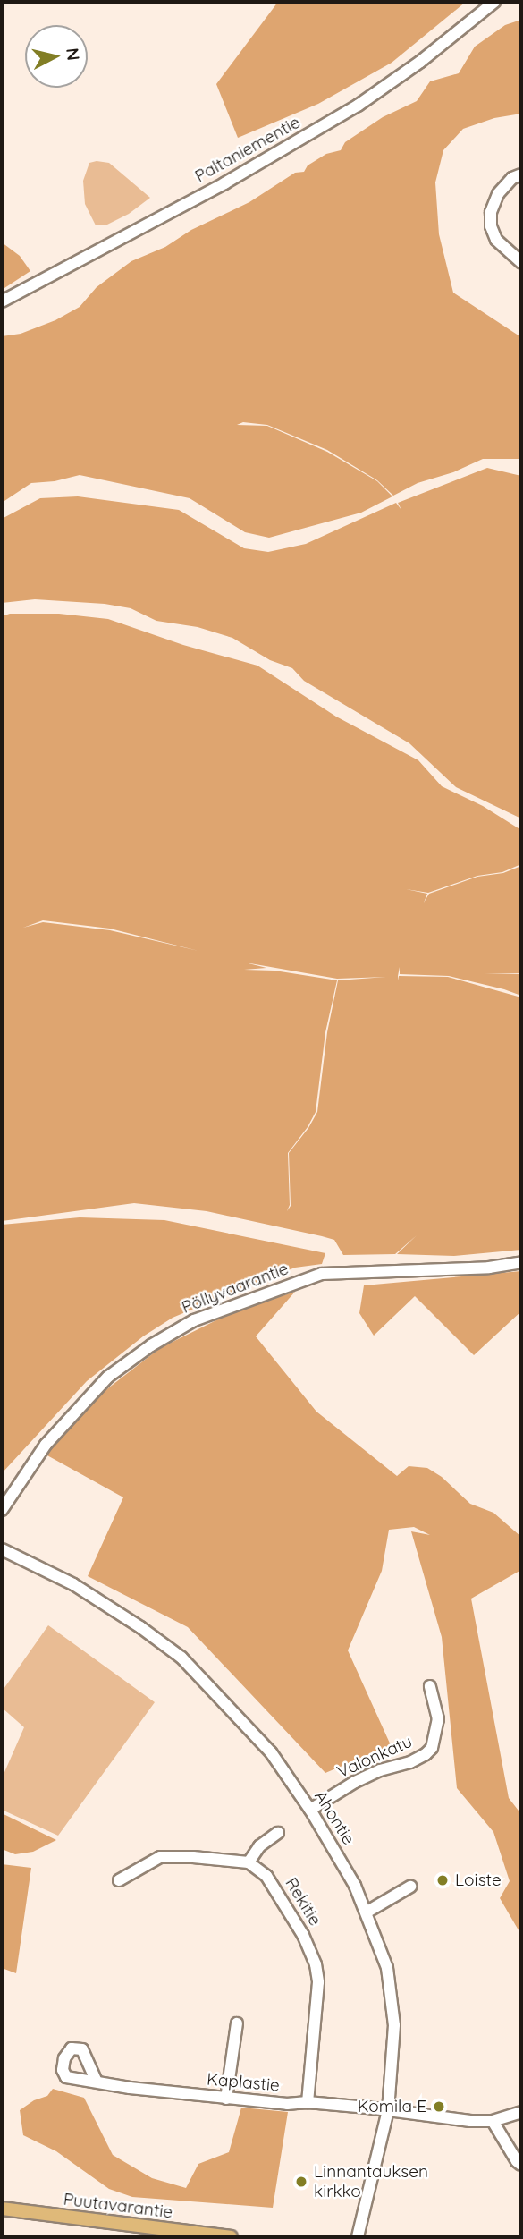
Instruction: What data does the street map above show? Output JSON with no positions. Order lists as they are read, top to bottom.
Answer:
{
  "streets": {
    "main road": ["Puutavarantie"],
    "street": [
      "Paltaniementie",
      "Pöllyvaarantie",
      "Valonkatu",
      "Ahontie",
      "Rekitie",
      "Kaplastie"
    ]
  },
  "crossings": [
    ["Valonkatu", "Ahontie"],
    ["Ahontie", "Kaplastie"],
    ["Rekitie", "Kaplastie"]
  ],
  "places": ["Loiste", "Komila E", "Linnantauksen kirkko"],
  "north": "right"
}
